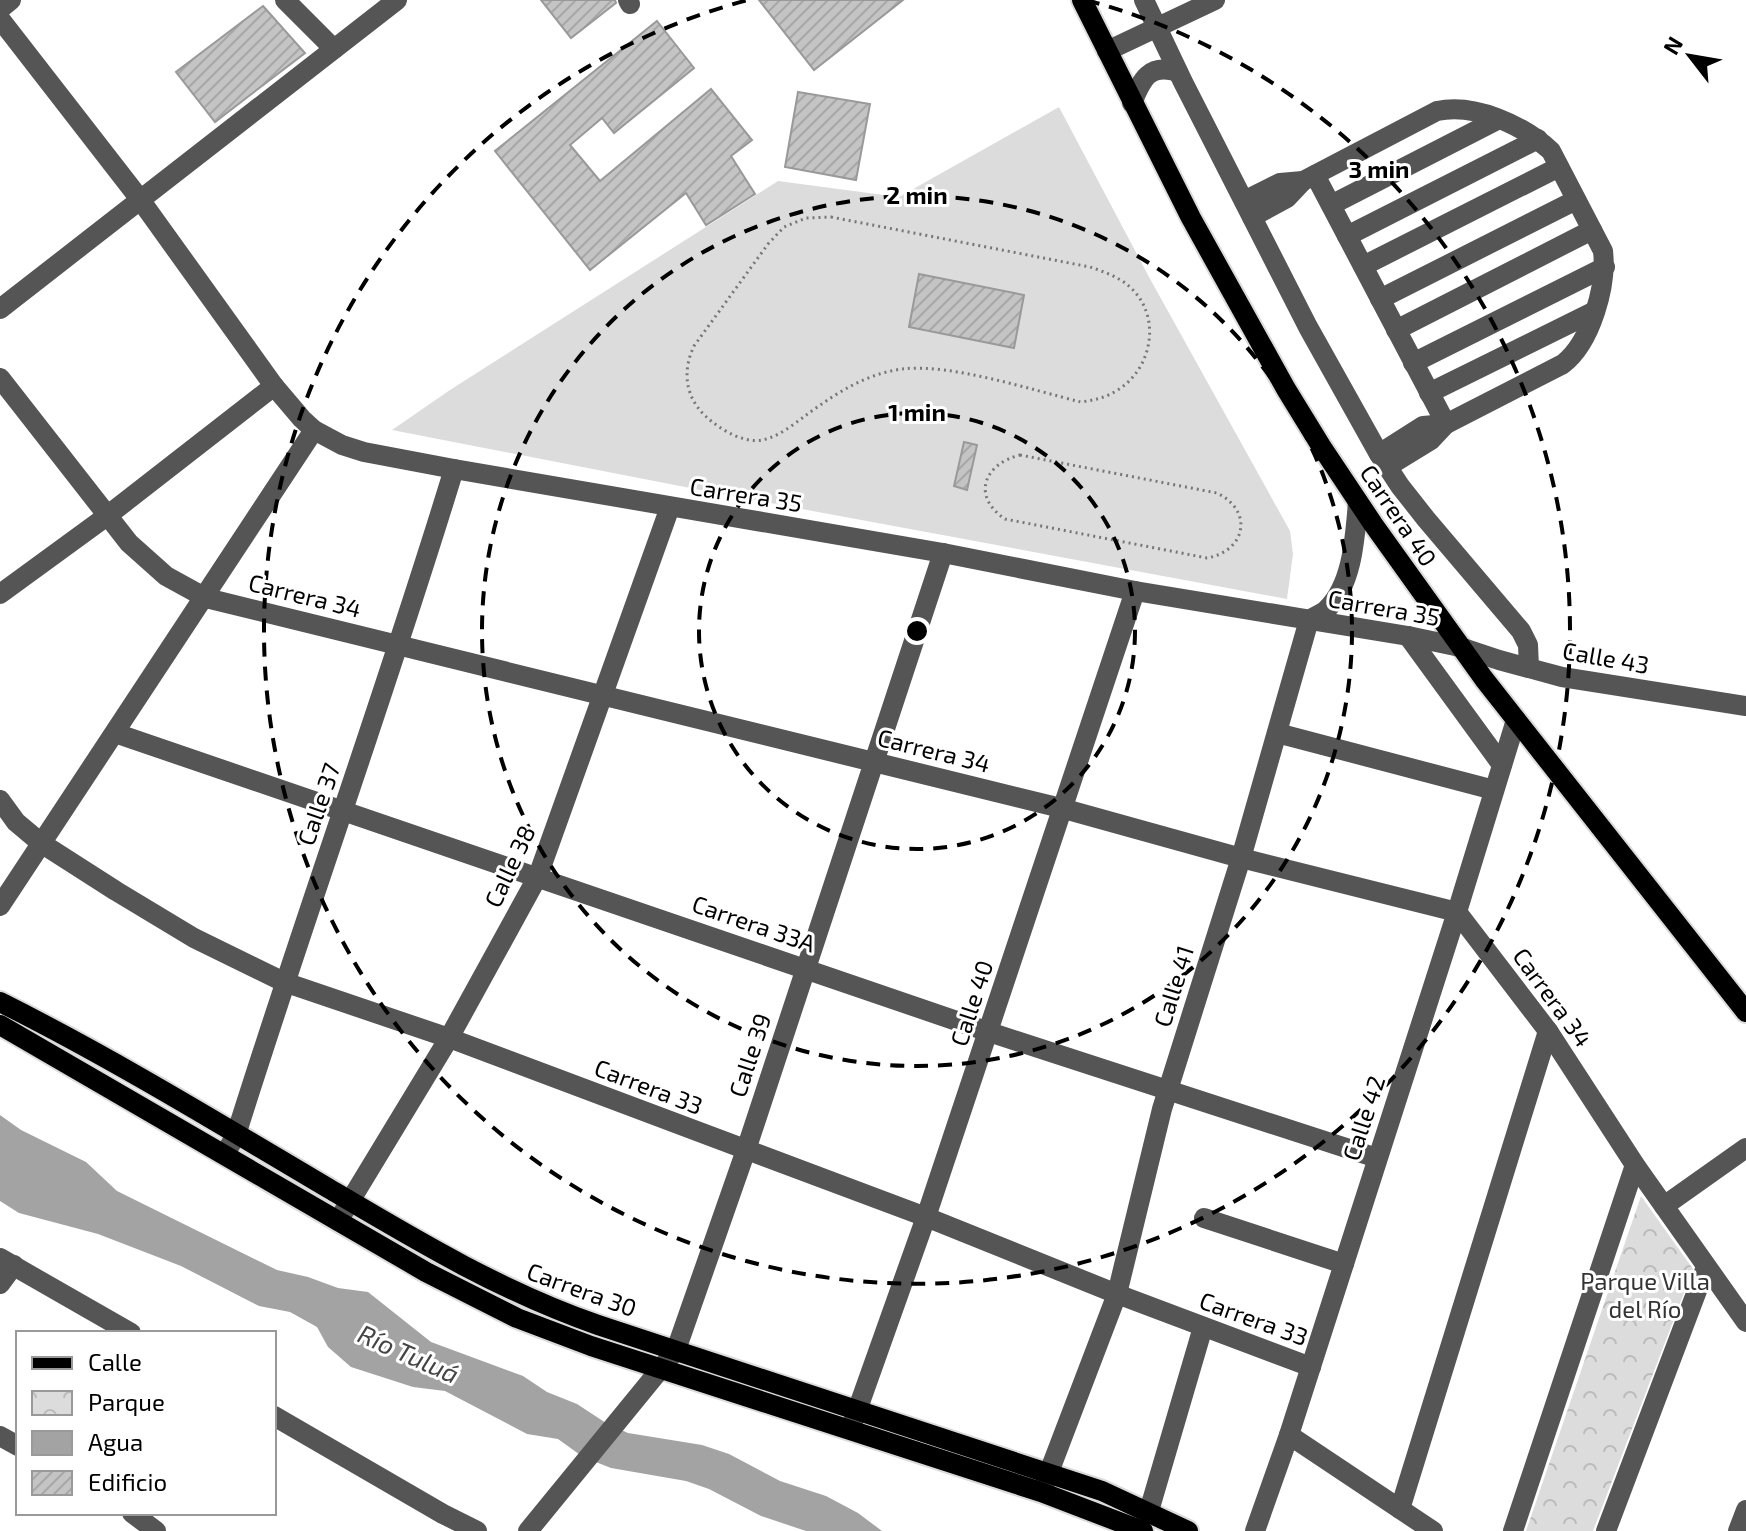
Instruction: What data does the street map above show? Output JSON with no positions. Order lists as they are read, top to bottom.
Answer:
{
  "streets": {
    "main road": ["Carrera 40", "Carrera 30"],
    "street": [
      "Carrera 35",
      "Carrera 34",
      "Calle 43",
      "Calle 37",
      "Calle 38",
      "Carrera 33A",
      "Calle 41",
      "Calle 40",
      "Calle 39",
      "Carrera 33",
      "Calle 42"
    ]
  },
  "crossings": [
    ["Carrera 35", "Carrera 40"],
    ["Carrera 35", "Calle 43"],
    ["Carrera 35", "Calle 37"],
    ["Carrera 35", "Calle 38"],
    ["Carrera 35", "Calle 41"],
    ["Carrera 35", "Calle 40"],
    ["Carrera 35", "Calle 39"],
    ["Carrera 40", "Calle 43"],
    ["Carrera 40", "Calle 42"],
    ["Carrera 34", "Calle 37"],
    ["Carrera 34", "Calle 38"],
    ["Carrera 34", "Calle 41"],
    ["Carrera 34", "Calle 40"],
    ["Carrera 34", "Calle 39"],
    ["Carrera 34", "Calle 42"],
    ["Calle 37", "Carrera 33A"],
    ["Calle 37", "Carrera 33"],
    ["Calle 37", "Carrera 30"],
    ["Calle 38", "Carrera 33A"],
    ["Calle 38", "Carrera 33"],
    ["Calle 38", "Carrera 30"],
    ["Carrera 33A", "Calle 41"],
    ["Carrera 33A", "Calle 40"],
    ["Carrera 33A", "Calle 39"],
    ["Carrera 33A", "Calle 42"],
    ["Calle 41", "Carrera 33"],
    ["Calle 41", "Carrera 30"],
    ["Calle 40", "Carrera 33"],
    ["Calle 40", "Carrera 30"],
    ["Calle 39", "Carrera 33"],
    ["Calle 39", "Carrera 30"],
    ["Carrera 33", "Calle 42"]
  ],
  "water": ["Río Tuluá"],
  "parks": ["Parque Villa del Río"],
  "legend": [
    "Calle",
    "Parque",
    "Agua",
    "Edificio"
  ],
  "north": "top left",
  "rings": ["3 min", "2 min", "1 min"]
}
